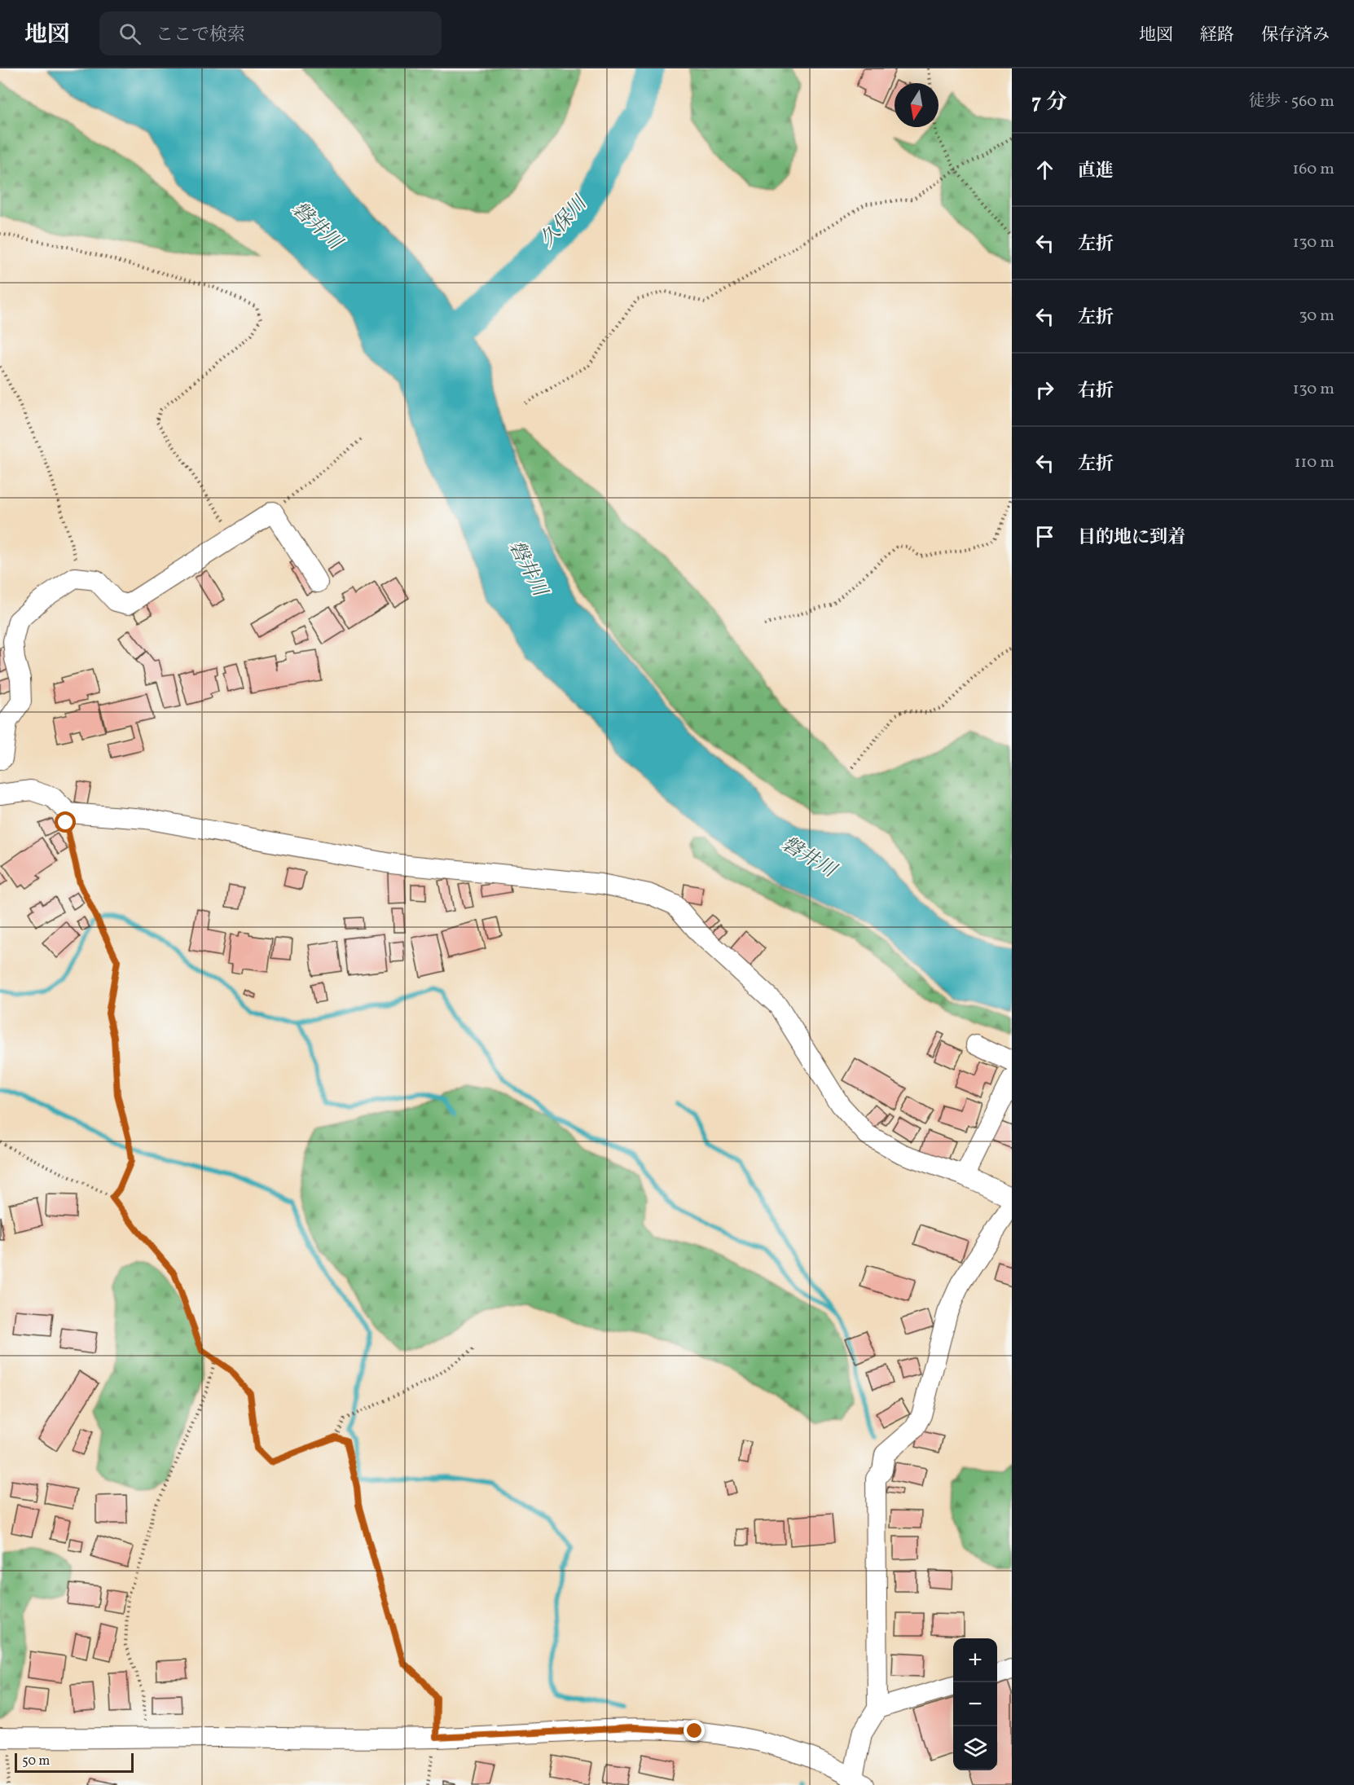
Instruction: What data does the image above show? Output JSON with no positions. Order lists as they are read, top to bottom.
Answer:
{
  "water": ["久保川", "磐井川"],
  "scale_bar": "50 m",
  "north": "bottom",
  "page": {
    "header": "地図",
    "search": "ここで検索",
    "nav": ["地図", "経路", "保存済み"],
    "heading": ["7 分", "徒歩 · 560 m"],
    "list": [
      ["直進", "160 m"],
      ["左折", "130 m"],
      ["左折", "30 m"],
      ["右折", "130 m"],
      ["左折", "110 m"],
      "目的地に到着"
    ],
    "map_buttons": ["+", "−"],
    "scale": "50 m"
  }
}
